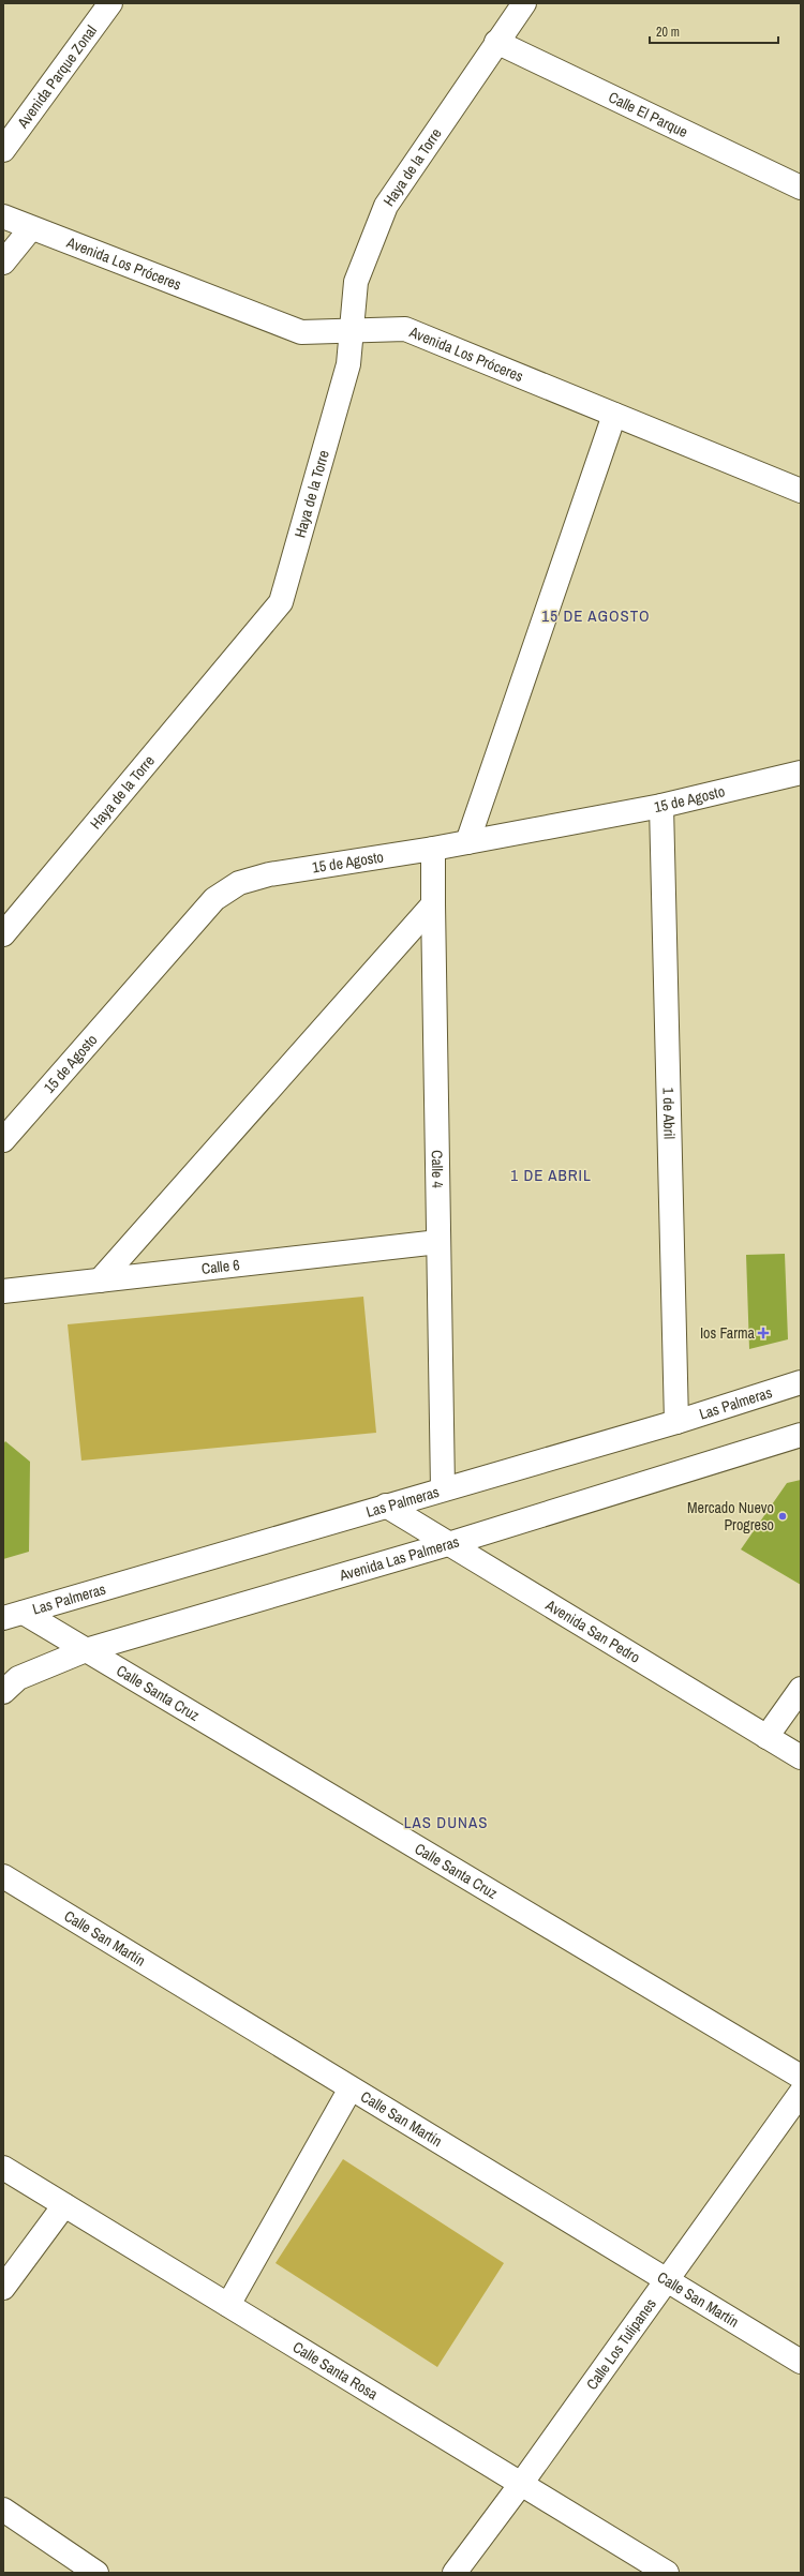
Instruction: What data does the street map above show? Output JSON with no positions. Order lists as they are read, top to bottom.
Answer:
{
  "streets": {
    "street": [
      "Avenida Parque Zonal",
      "Calle El Parque",
      "Haya de la Torre",
      "Avenida Los Próceres",
      "15 de Agosto",
      "1 de Abril",
      "Calle 4",
      "Calle 6",
      "Las Palmeras",
      "Avenida Las Palmeras",
      "Avenida San Pedro",
      "Calle Santa Cruz",
      "Calle San Martín",
      "Calle Los Tulipanes",
      "Calle Santa Rosa"
    ]
  },
  "crossings": [
    ["Calle El Parque", "Haya de la Torre"],
    ["Haya de la Torre", "Avenida Los Próceres"],
    ["15 de Agosto", "1 de Abril"],
    ["15 de Agosto", "Calle 4"],
    ["1 de Abril", "Las Palmeras"],
    ["Calle 4", "Calle 6"],
    ["Calle 4", "Las Palmeras"],
    ["Las Palmeras", "Avenida San Pedro"],
    ["Las Palmeras", "Calle Santa Cruz"],
    ["Avenida Las Palmeras", "Avenida San Pedro"],
    ["Avenida Las Palmeras", "Calle Santa Cruz"],
    ["Calle San Martín", "Calle Los Tulipanes"],
    ["Calle Los Tulipanes", "Calle Santa Rosa"]
  ],
  "districts": ["15 DE AGOSTO", "1 DE ABRIL", "LAS DUNAS"],
  "places": {
    "health": ["Ios Farma"],
    "other": ["Mercado Nuevo Progreso"]
  },
  "scale_bar": "20 m"
}
